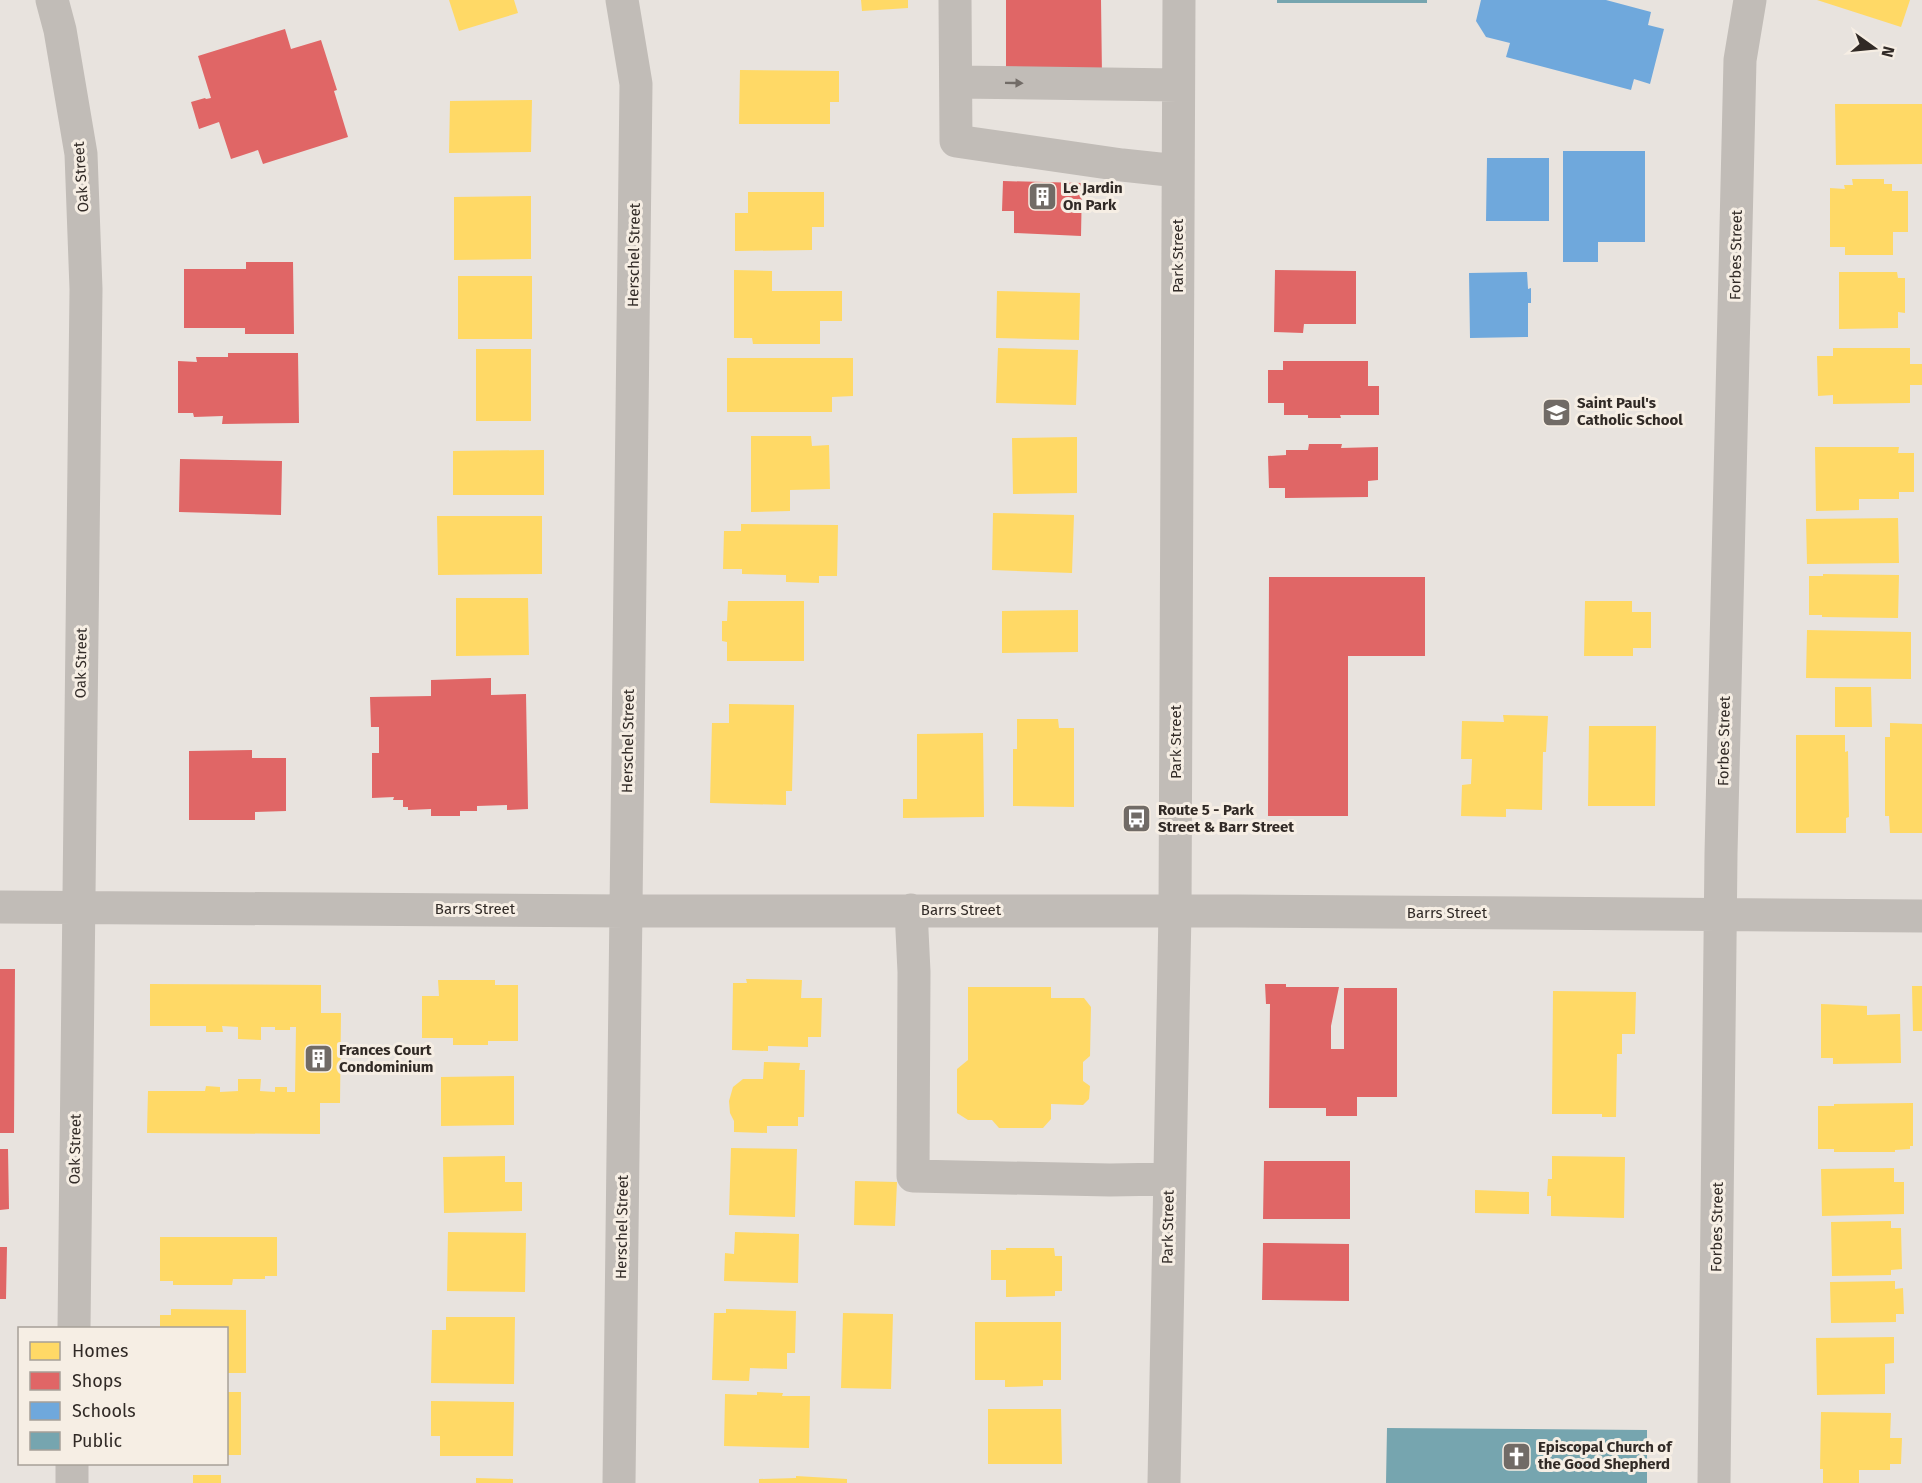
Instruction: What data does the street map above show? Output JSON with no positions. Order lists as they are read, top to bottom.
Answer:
{
  "streets": {
    "street": [
      "Oak Street",
      "Herschel Street",
      "Forbes Street",
      "Park Street",
      "Barrs Street"
    ]
  },
  "crossings": [
    ["Oak Street", "Barrs Street"],
    ["Herschel Street", "Barrs Street"],
    ["Forbes Street", "Barrs Street"],
    ["Park Street", "Barrs Street"]
  ],
  "places": {
    "building": ["Le Jardin On Park", "Frances Court Condominium"],
    "school or university": ["Saint Paul's Catholic School"],
    "bus stop": ["Route 5 - Park Street & Barr Street"],
    "church": ["Episcopal Church of the Good Shepherd"]
  },
  "legend": [
    "Homes",
    "Shops",
    "Schools",
    "Public"
  ],
  "north": "right"
}
